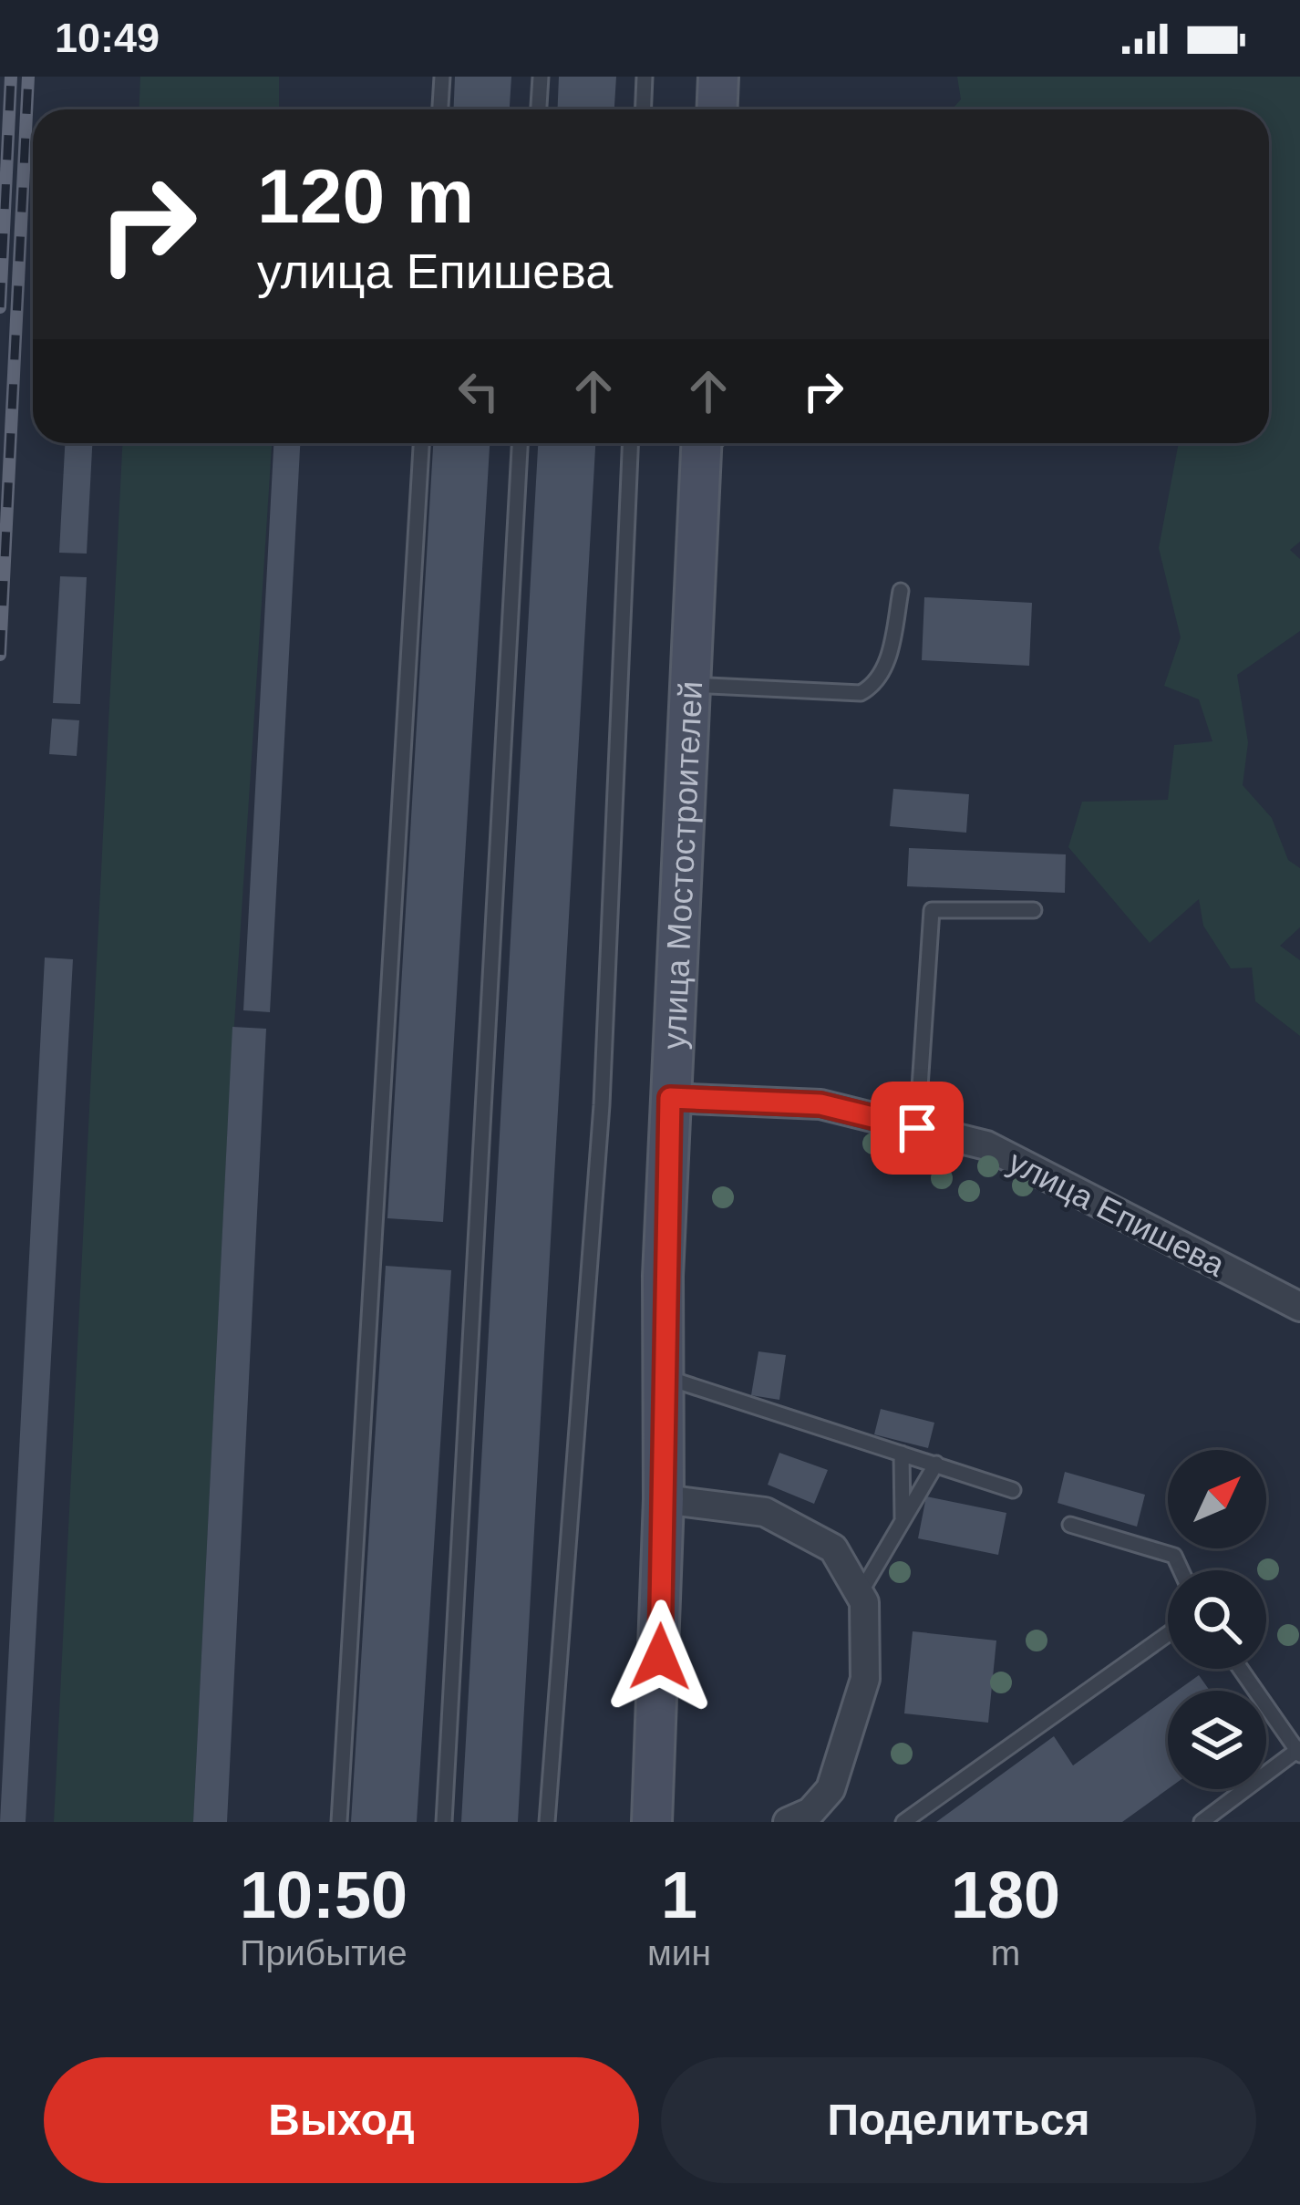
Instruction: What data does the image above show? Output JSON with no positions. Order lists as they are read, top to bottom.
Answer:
{
  "streets": {
    "main road": ["улица Мостостроителей"],
    "street": ["улица Епишева"]
  },
  "crossings": [
    ["улица Мостостроителей", "улица Епишева"]
  ],
  "north": "top right",
  "page": {
    "status": "10:49",
    "turn": ["120 m", "улица Епишева"],
    "eta": [
      "10:50",
      "Прибытие",
      "1",
      "мин",
      "180",
      "m"
    ],
    "buttons": ["Выход", "Поделиться"]
  }
}
